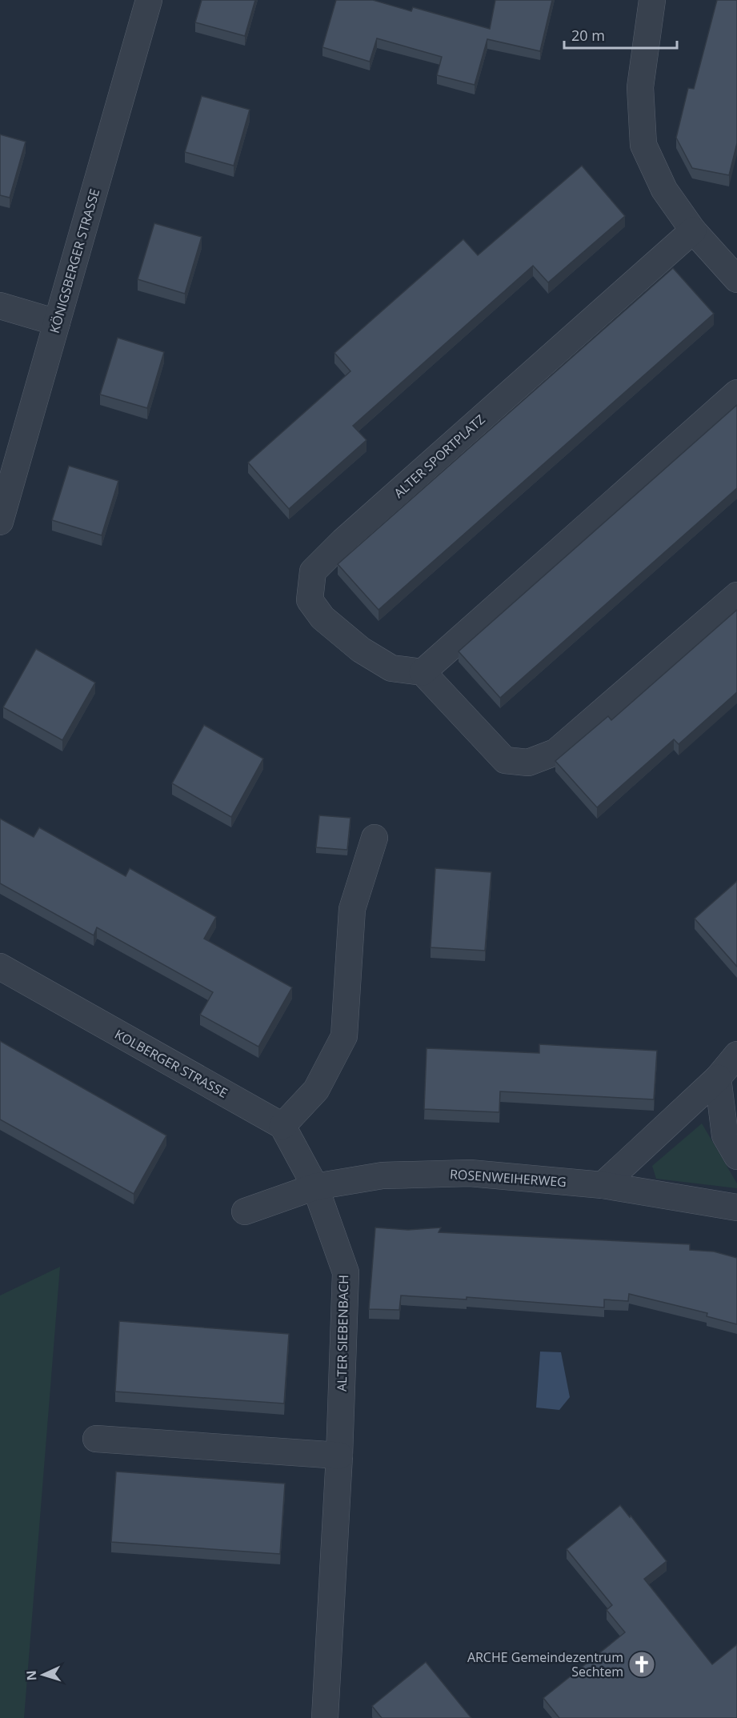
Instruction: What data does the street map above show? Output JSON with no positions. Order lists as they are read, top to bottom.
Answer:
{
  "streets": {
    "street": [
      "KÖNIGSBERGER STRASSE",
      "ALTER SPORTPLATZ",
      "KOLBERGER STRASSE",
      "ROSENWEIHERWEG",
      "ALTER SIEBENBACH"
    ]
  },
  "crossings": [
    ["ROSENWEIHERWEG", "ALTER SIEBENBACH"]
  ],
  "places": {
    "church": ["ARCHE Gemeindezentrum Sechtem"]
  },
  "scale_bar": "20 m",
  "north": "left"
}
